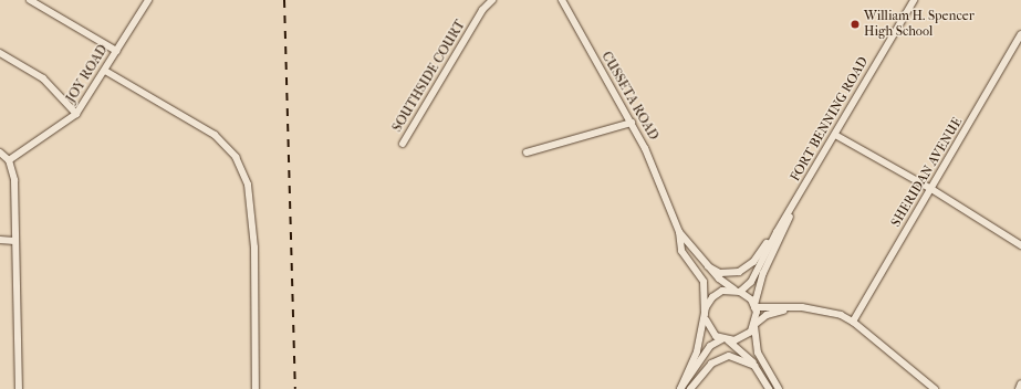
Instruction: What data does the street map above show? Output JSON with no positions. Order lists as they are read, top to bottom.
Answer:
{
  "streets": {
    "street": [
      "JOY ROAD",
      "SOUTHSIDE COURT",
      "CUSSETA ROAD",
      "FORT BENNING ROAD",
      "SHERIDAN AVENUE"
    ]
  },
  "crossings": [
    ["CUSSETA ROAD", "FORT BENNING ROAD"]
  ],
  "places": ["William H. Spencer High School"]
}
